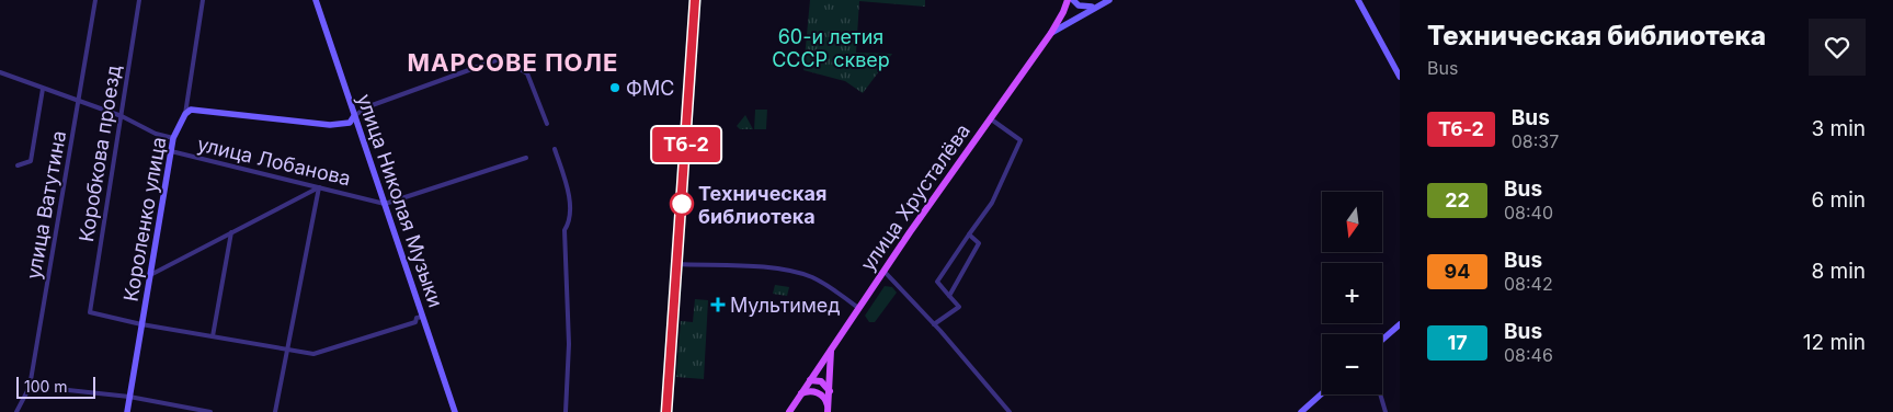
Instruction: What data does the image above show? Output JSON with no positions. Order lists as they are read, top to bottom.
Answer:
{
  "streets": {
    "main road": ["улица Хрусталёва"],
    "street": [
      "Коробкова проезд",
      "улица Лобанова",
      "улица Николая Музыки",
      "улица Ватутина",
      "Короленко улица"
    ]
  },
  "crossings": [
    ["Коробкова проезд", "улица Лобанова"],
    ["Коробкова проезд", "Короленко улица"],
    ["улица Лобанова", "улица Николая Музыки"],
    ["улица Лобанова", "улица Ватутина"],
    ["улица Лобанова", "Короленко улица"]
  ],
  "districts": ["МАРСОВЕ ПОЛЕ"],
  "parks": ["60-и летия СССР сквер"],
  "places": {
    "other": ["ФМС", "Техническая библиотека"],
    "health": ["Мультимед"]
  },
  "lines": ["bus line Тб-2"],
  "scale_bar": "100 m",
  "north": "bottom",
  "page": {
    "on_map": "Тб-2",
    "heading": ["Техническая библиотека", "Bus"],
    "list": [
      {
        "mark": "Тб-2",
        "name": "Bus",
        "note": "08:37",
        "value": "3 min"
      },
      {
        "mark": "22",
        "name": "Bus",
        "note": "08:40",
        "value": "6 min"
      },
      {
        "mark": "94",
        "name": "Bus",
        "note": "08:42",
        "value": "8 min"
      },
      {
        "mark": "17",
        "name": "Bus",
        "note": "08:46",
        "value": "12 min"
      }
    ],
    "map_buttons": ["+", "−"],
    "scale": "100 m"
  }
}
